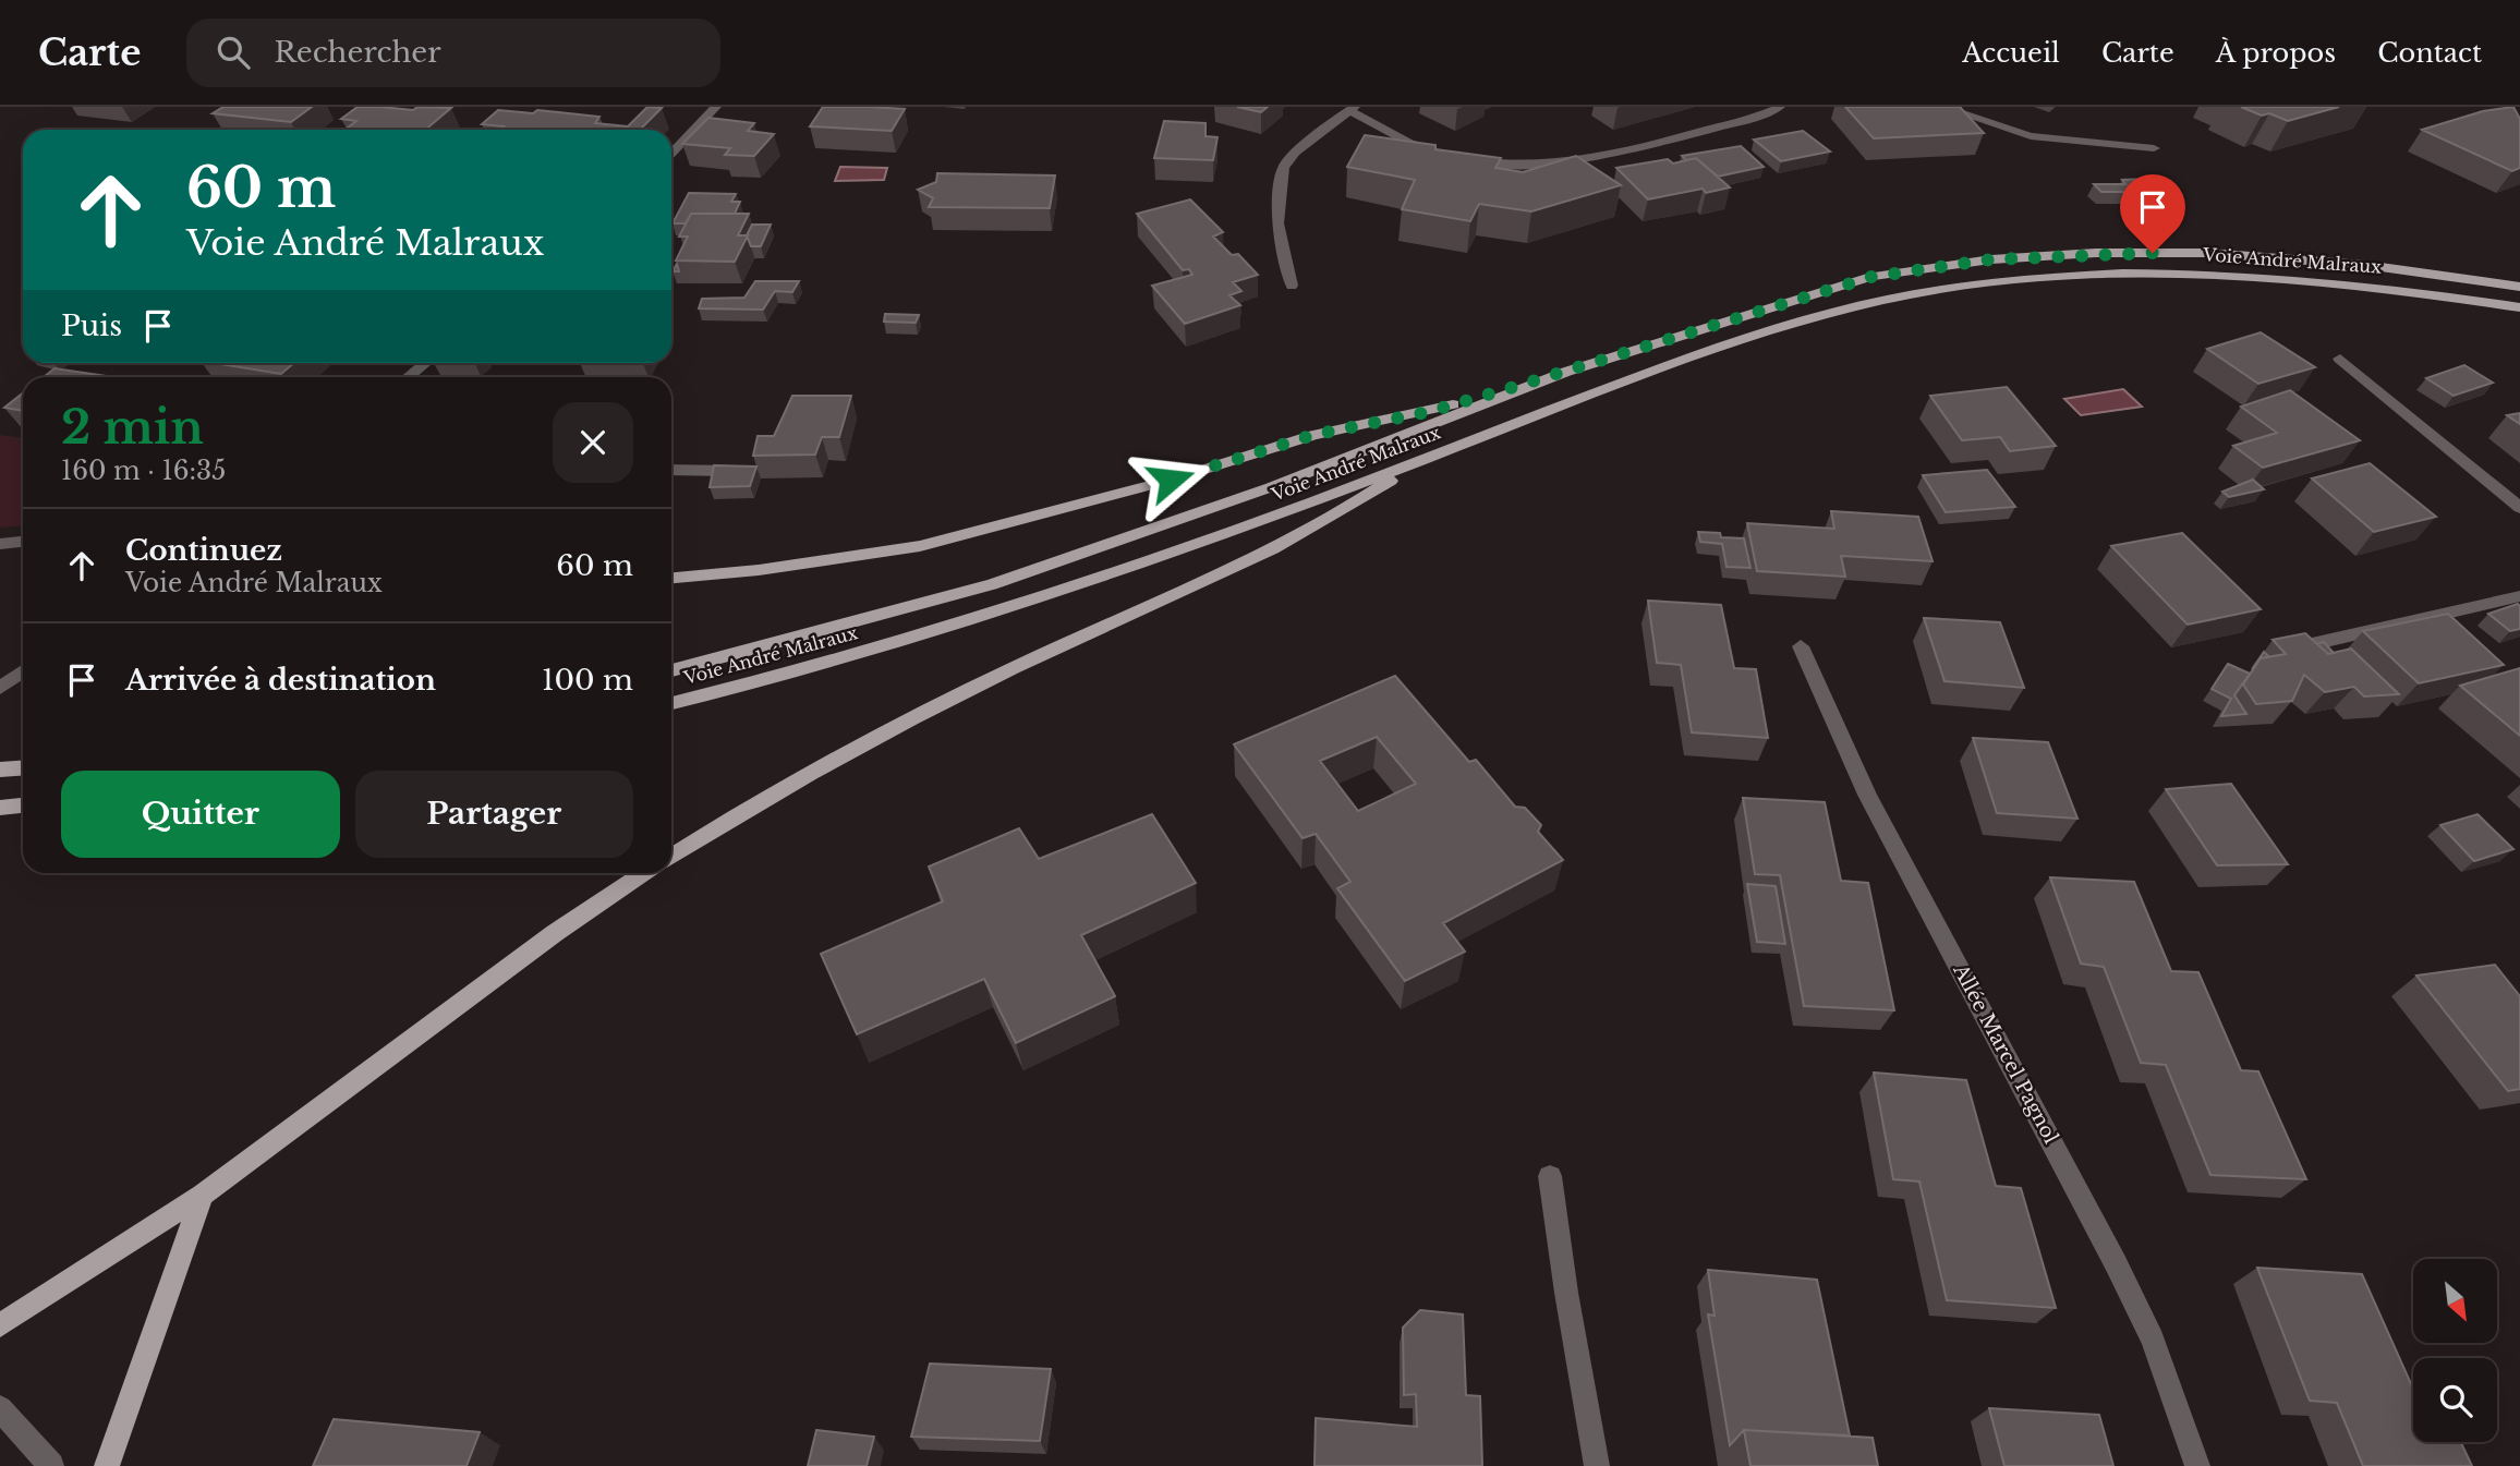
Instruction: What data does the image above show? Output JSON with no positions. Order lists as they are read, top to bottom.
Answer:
{
  "streets": {
    "main road": ["Voie André Malraux"],
    "street": ["Allée Marcel Pagnol"]
  },
  "north": "bottom right",
  "page": {
    "header": "Carte",
    "search": "Rechercher",
    "nav": [
      "Accueil",
      "Carte",
      "À propos",
      "Contact"
    ],
    "turn": ["60 m", "Voie André Malraux"],
    "then": "Puis",
    "heading": ["2 min", "160 m · 16:35"],
    "list": [
      {
        "name": "Continuez",
        "note": "Voie André Malraux",
        "value": "60 m"
      },
      {
        "name": "Arrivée à destination",
        "value": "100 m"
      }
    ],
    "buttons": ["Quitter", "Partager"]
  }
}
